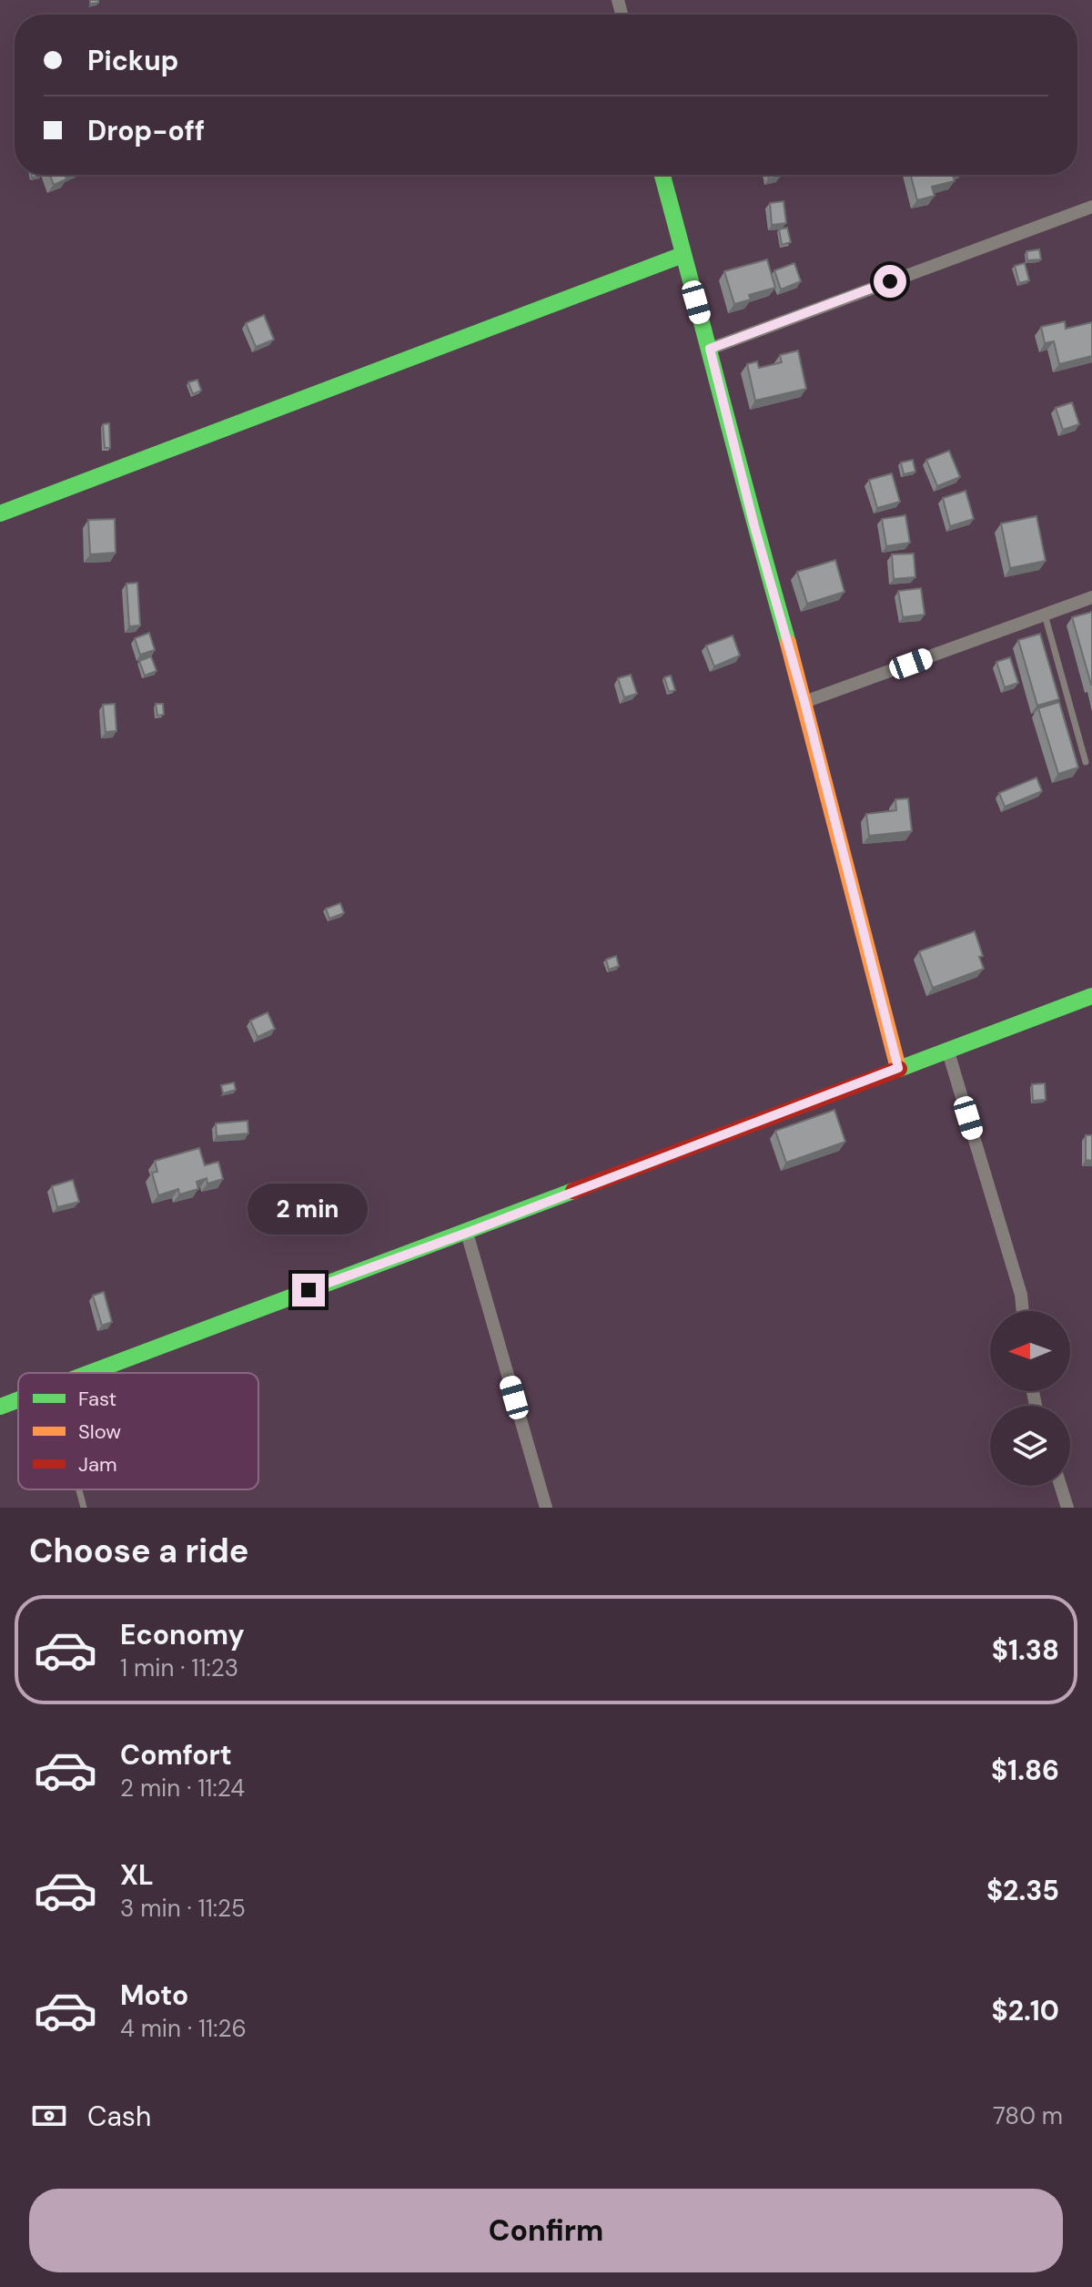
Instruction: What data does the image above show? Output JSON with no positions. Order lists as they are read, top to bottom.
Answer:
{
  "legend": ["Fast", "Slow", "Jam"],
  "north": "left",
  "page": {
    "banner": ["Pickup", "Drop-off"],
    "bubble": "2 min",
    "heading": "Choose a ride",
    "list": [
      {
        "name": "Economy",
        "note": "1 min · 11:23",
        "value": "$1.38"
      },
      {
        "name": "Comfort",
        "note": "2 min · 11:24",
        "value": "$1.86"
      },
      {
        "name": "XL",
        "note": "3 min · 11:25",
        "value": "$2.35"
      },
      {
        "name": "Moto",
        "note": "4 min · 11:26",
        "value": "$2.10"
      }
    ],
    "pay": ["Cash", "780 m"],
    "buttons": "Confirm"
  }
}
